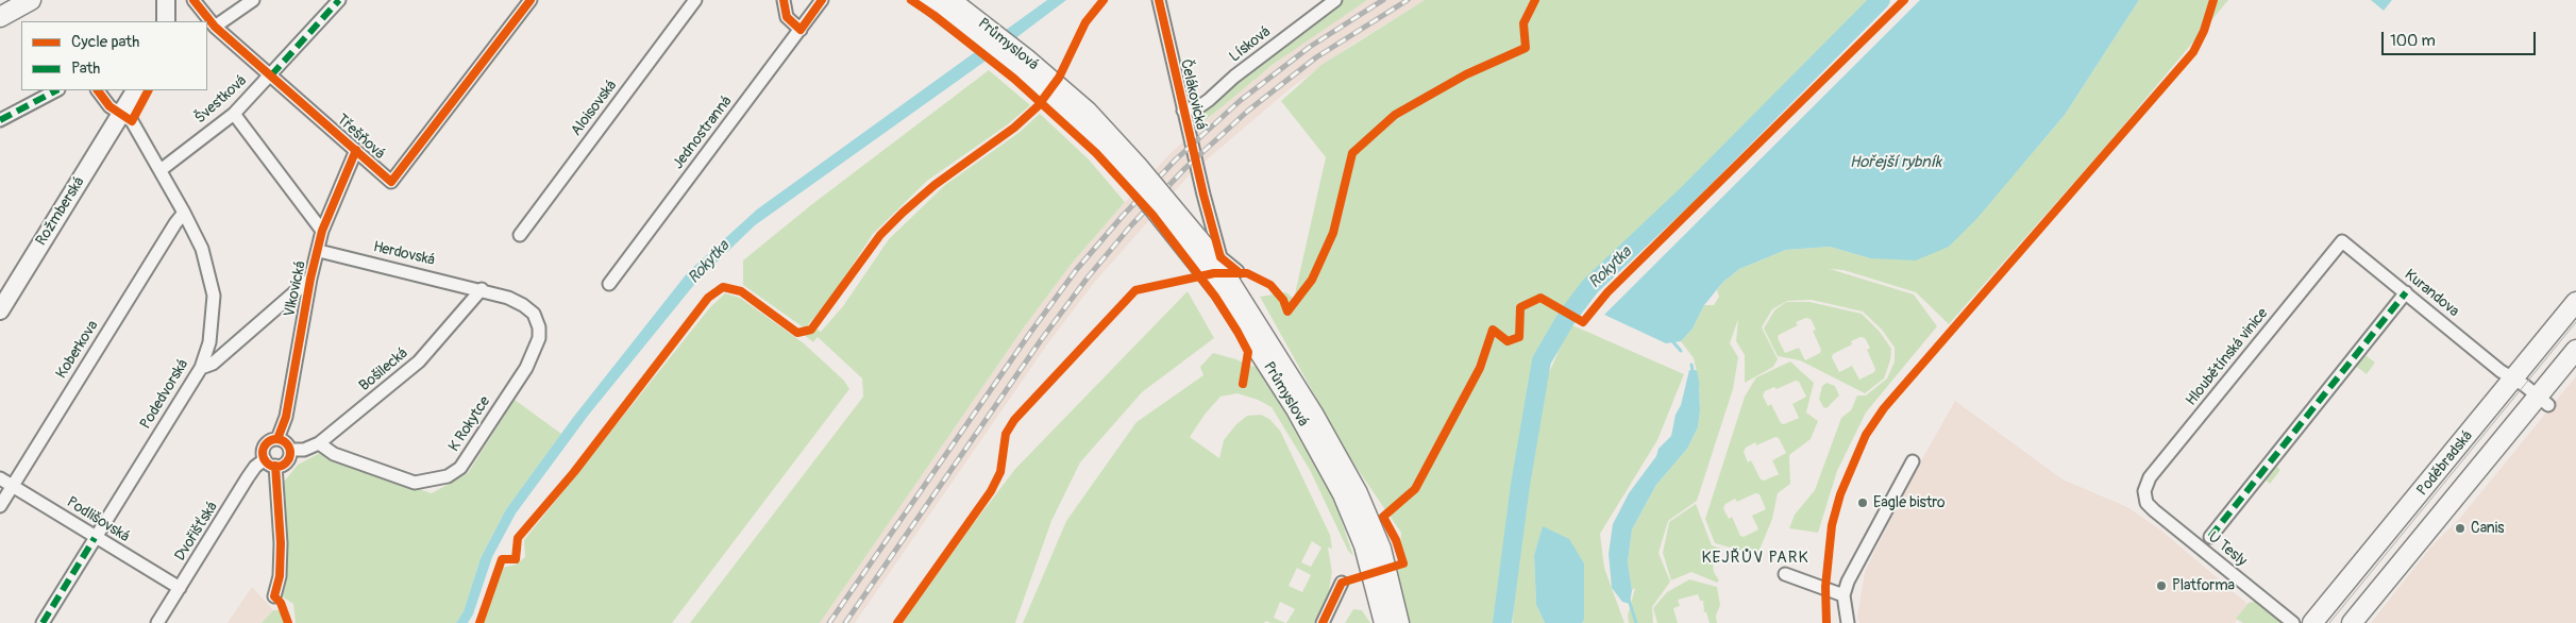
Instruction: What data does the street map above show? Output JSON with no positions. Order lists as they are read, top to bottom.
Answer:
{
  "streets": {
    "main road": ["Průmyslová", "Poděbradská"],
    "street": [
      "Lísková",
      "Čelákovická",
      "Švestková",
      "Aloisovská",
      "Jednostranná",
      "Třešňová",
      "Rožmberská",
      "Herdovská",
      "Vlkovická",
      "Kurandova",
      "Koberkova",
      "Hloubětínská vinice",
      "Bošilecká",
      "Podedvorská",
      "K Rokytce",
      "Podlišovská",
      "Dvořišťská",
      "U Tesly"
    ]
  },
  "crossings": [
    ["Průmyslová", "Čelákovická"],
    ["Lísková", "Čelákovická"],
    ["Švestková", "Třešňová"],
    ["Švestková", "Podedvorská"],
    ["Třešňová", "Vlkovická"],
    ["Rožmberská", "Podedvorská"],
    ["Herdovská", "Vlkovická"],
    ["Herdovská", "Bošilecká"],
    ["Herdovská", "K Rokytce"],
    ["Vlkovická", "Bošilecká"],
    ["Vlkovická", "Dvořišťská"],
    ["Kurandova", "Hloubětínská vinice"],
    ["Kurandova", "Poděbradská"],
    ["Koberkova", "Podedvorská"],
    ["Koberkova", "Podlišovská"],
    ["Hloubětínská vinice", "U Tesly"],
    ["Bošilecká", "K Rokytce"],
    ["Bošilecká", "Dvořišťská"],
    ["Podedvorská", "Podlišovská"],
    ["Podlišovská", "Dvořišťská"]
  ],
  "districts": ["KEJŘŮV PARK"],
  "water": ["Hořejší rybník", "Rokytka"],
  "places": ["Eagle bistro", "Canis", "Platforma"],
  "legend": ["Cycle path", "Path"],
  "scale_bar": "100 m"
}
